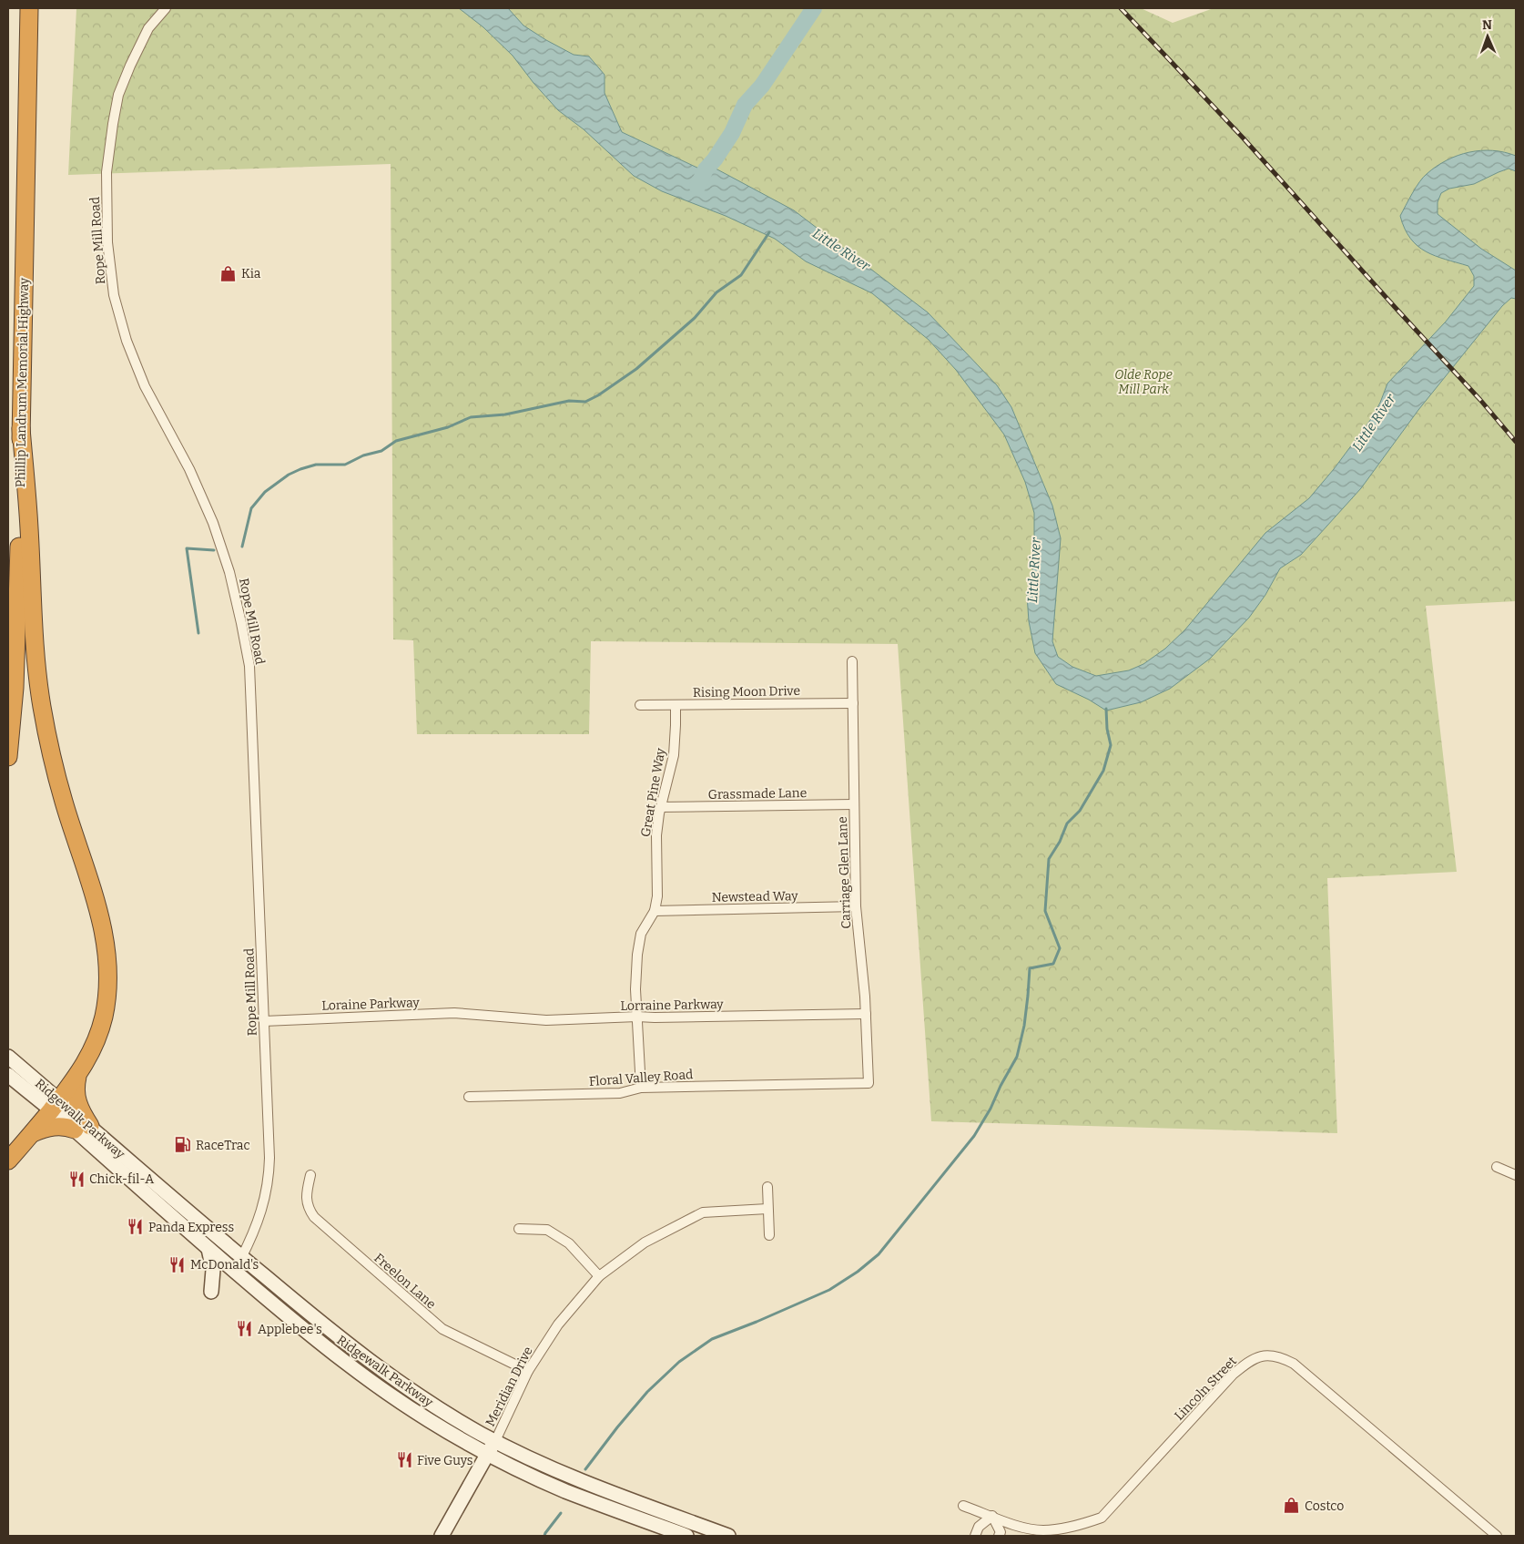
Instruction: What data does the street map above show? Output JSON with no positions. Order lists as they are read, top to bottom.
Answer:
{
  "streets": {
    "highway": ["Phillip Landrum Memorial Highway"],
    "main road": ["Ridgewalk Parkway"],
    "street": [
      "Rope Mill Road",
      "Rising Moon Drive",
      "Great Pine Way",
      "Grassmade Lane",
      "Carriage Glen Lane",
      "Newstead Way",
      "Loraine Parkway",
      "Lorraine Parkway",
      "Floral Valley Road",
      "Freelon Lane",
      "Meridian Drive",
      "Lincoln Street"
    ]
  },
  "crossings": [
    ["Rope Mill Road", "Loraine Parkway"],
    ["Rope Mill Road", "Ridgewalk Parkway"],
    ["Rising Moon Drive", "Great Pine Way"],
    ["Rising Moon Drive", "Carriage Glen Lane"],
    ["Great Pine Way", "Grassmade Lane"],
    ["Great Pine Way", "Newstead Way"],
    ["Great Pine Way", "Lorraine Parkway"],
    ["Great Pine Way", "Floral Valley Road"],
    ["Grassmade Lane", "Carriage Glen Lane"],
    ["Carriage Glen Lane", "Newstead Way"],
    ["Carriage Glen Lane", "Lorraine Parkway"],
    ["Carriage Glen Lane", "Floral Valley Road"],
    ["Loraine Parkway", "Lorraine Parkway"],
    ["Ridgewalk Parkway", "Meridian Drive"],
    ["Freelon Lane", "Meridian Drive"]
  ],
  "water": ["Little River"],
  "parks": ["Olde Rope Mill Park"],
  "places": {
    "shop": ["Kia", "Costco"],
    "fuel station": ["RaceTrac"],
    "restaurant": [
      "Chick-fil-A",
      "Panda Express",
      "McDonald's",
      "Applebee's",
      "Five Guys"
    ]
  },
  "north": "top"
}
